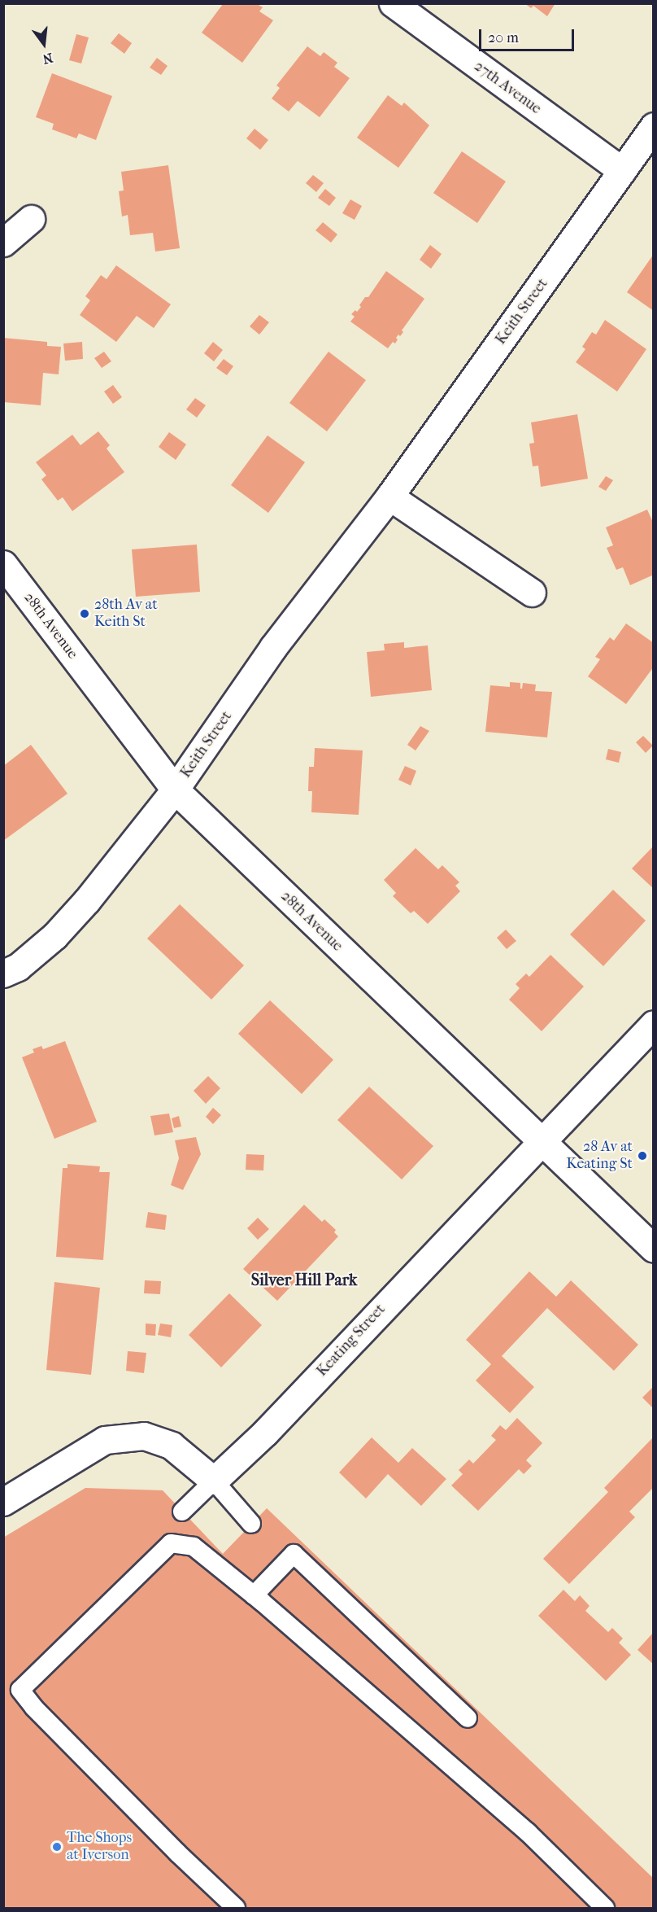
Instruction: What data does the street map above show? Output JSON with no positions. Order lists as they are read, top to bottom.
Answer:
{
  "streets": {
    "street": [
      "27th Avenue",
      "Keith Street",
      "28th Avenue",
      "Keating Street"
    ]
  },
  "crossings": [
    ["27th Avenue", "Keith Street"],
    ["Keith Street", "28th Avenue"],
    ["28th Avenue", "Keating Street"]
  ],
  "districts": ["Silver Hill Park"],
  "places": ["28th Av at Keith St", "28 Av at Keating St", "The Shops at Iverson"],
  "scale_bar": "20 m",
  "north": "bottom"
}
